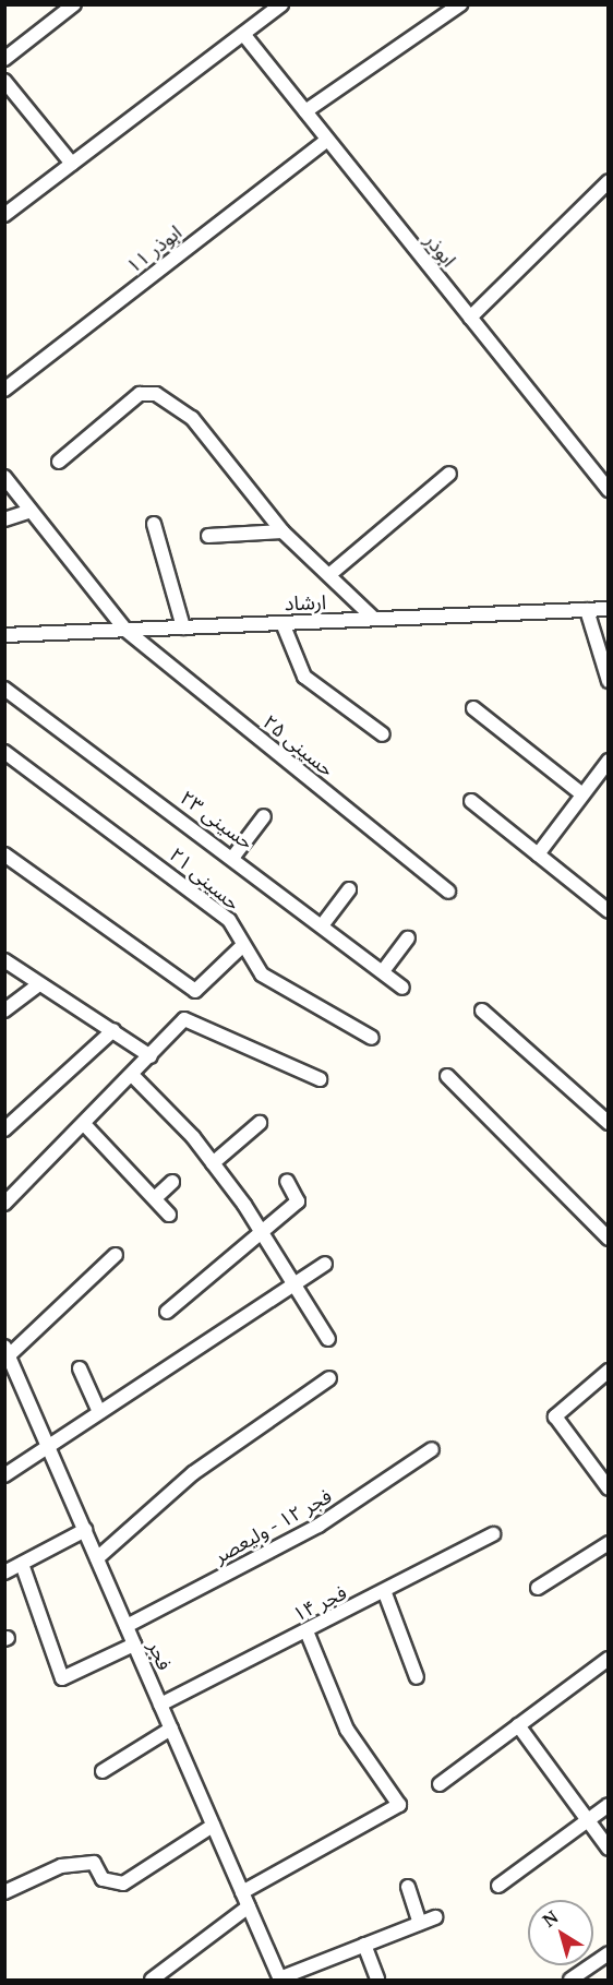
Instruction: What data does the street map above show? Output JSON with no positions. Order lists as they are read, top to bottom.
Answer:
{
  "streets": {
    "street": [
      "ابوذر ۱۱",
      "ابوذر",
      "ارشاد",
      "حسینی ۲۵",
      "حسینی ۲۳",
      "حسینی ۲۱",
      "فجر ۱۲ - ولیعصر",
      "فجر ۱۴",
      "فجر"
    ]
  },
  "crossings": [
    ["ابوذر ۱۱", "ابوذر"],
    ["ارشاد", "حسینی ۲۵"],
    ["فجر ۱۲ - ولیعصر", "فجر"],
    ["فجر ۱۴", "فجر"]
  ],
  "north": "top left"
}
